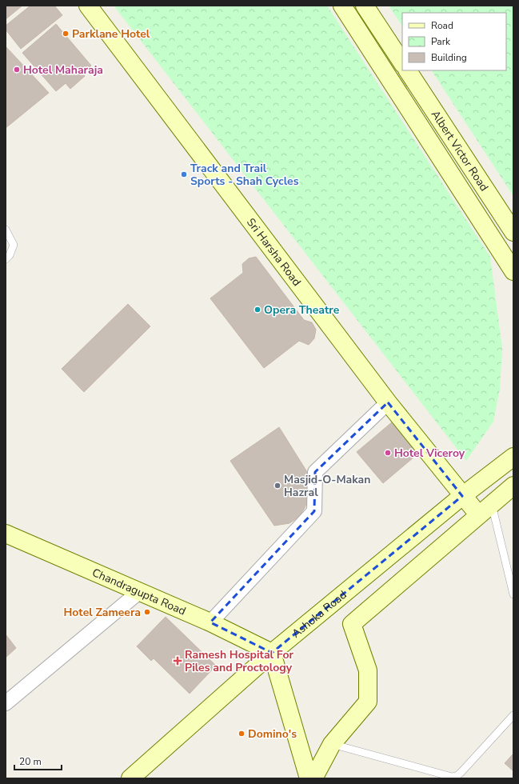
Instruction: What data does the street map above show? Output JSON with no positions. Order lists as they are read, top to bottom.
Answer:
{
  "streets": {
    "main road": [
      "Albert Victor Road",
      "Sri Harsha Road",
      "Chandragupta Road",
      "Ashoka Road"
    ]
  },
  "crossings": [
    ["Sri Harsha Road", "Ashoka Road"],
    ["Chandragupta Road", "Ashoka Road"]
  ],
  "places": {
    "other": [
      "Parklane Hotel",
      "Hotel Maharaja",
      "Track and Trail Sports - Shah Cycles",
      "Opera Theatre",
      "Hotel Viceroy",
      "Masjid-O-Makan Hazral",
      "Hotel Zameera",
      "Domino's"
    ],
    "health": ["Ramesh Hospital For Piles and Proctology"]
  },
  "legend": ["Road", "Park", "Building"],
  "scale_bar": "20 m"
}
